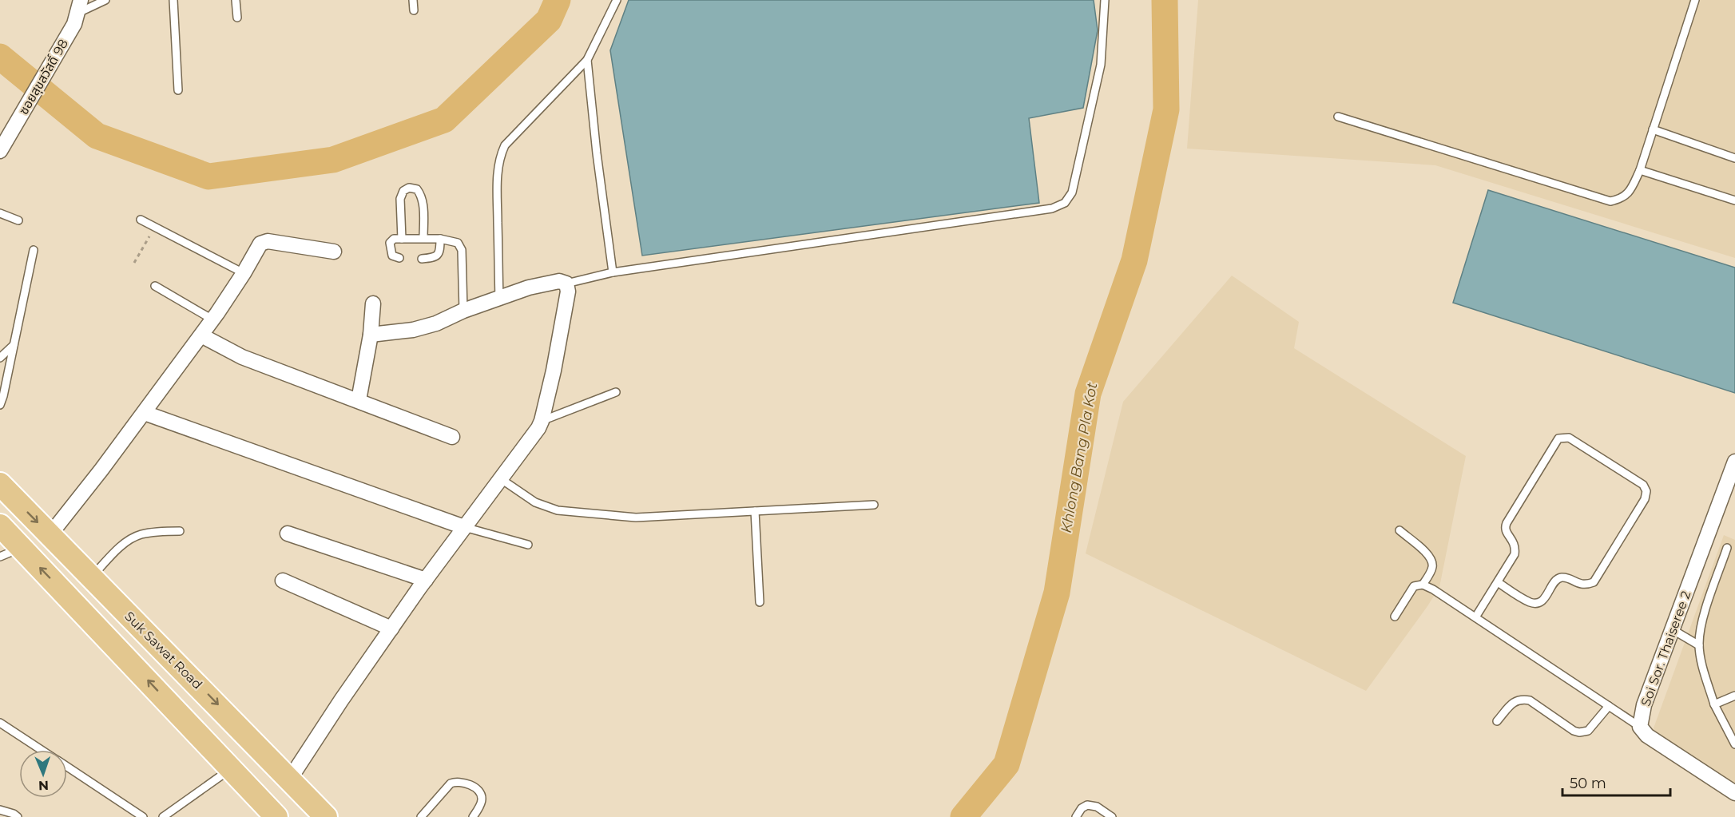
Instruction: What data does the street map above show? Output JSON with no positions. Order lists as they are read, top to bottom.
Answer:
{
  "streets": {
    "main road": ["Suk Sawat Road"],
    "street": ["ซอยสุขสวัสดิ์ 98", "Soi Sor. Thaiseree 2"]
  },
  "water": ["Khlong Bang Pla Kot"],
  "scale_bar": "50 m",
  "north": "bottom"
}
